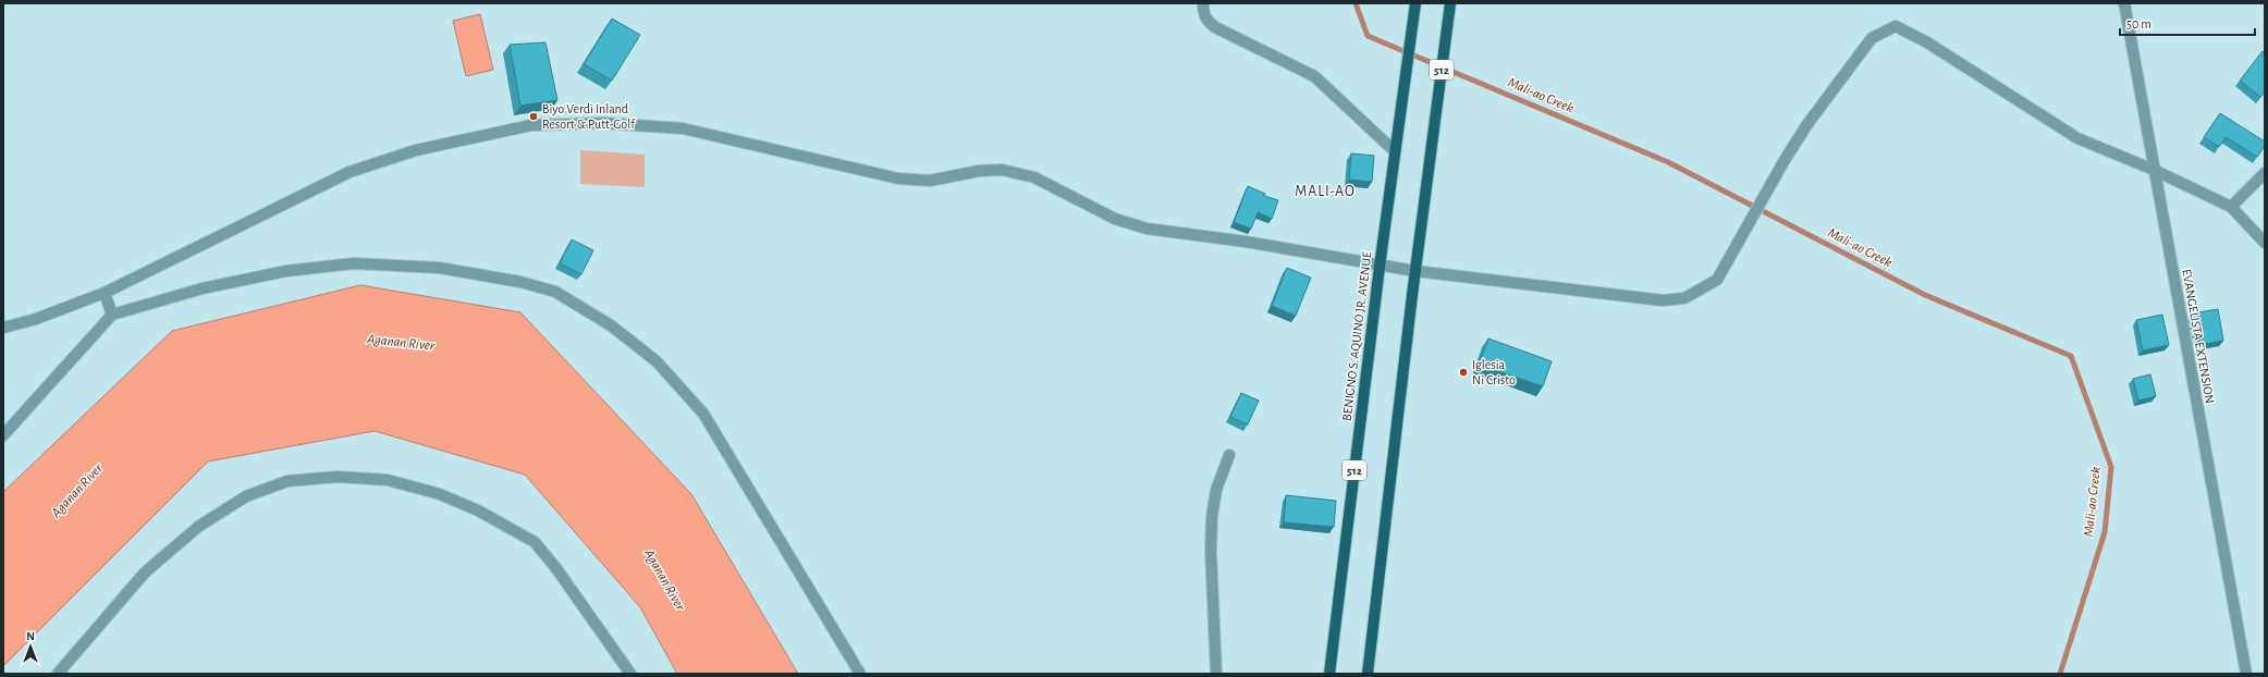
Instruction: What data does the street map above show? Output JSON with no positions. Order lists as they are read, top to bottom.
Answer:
{
  "streets": {
    "main road": ["512", "BENIGNO S. AQUINO JR. AVENUE"],
    "street": ["EVANGELISTA EXTENSION"]
  },
  "districts": ["MALI-AO"],
  "water": ["Mali-ao Creek", "Aganan River"],
  "places": ["Biyo Verdi Inland Resort & Putt-Golf", "Iglesia Ni Cristo"],
  "scale_bar": "50 m",
  "north": "top"
}
